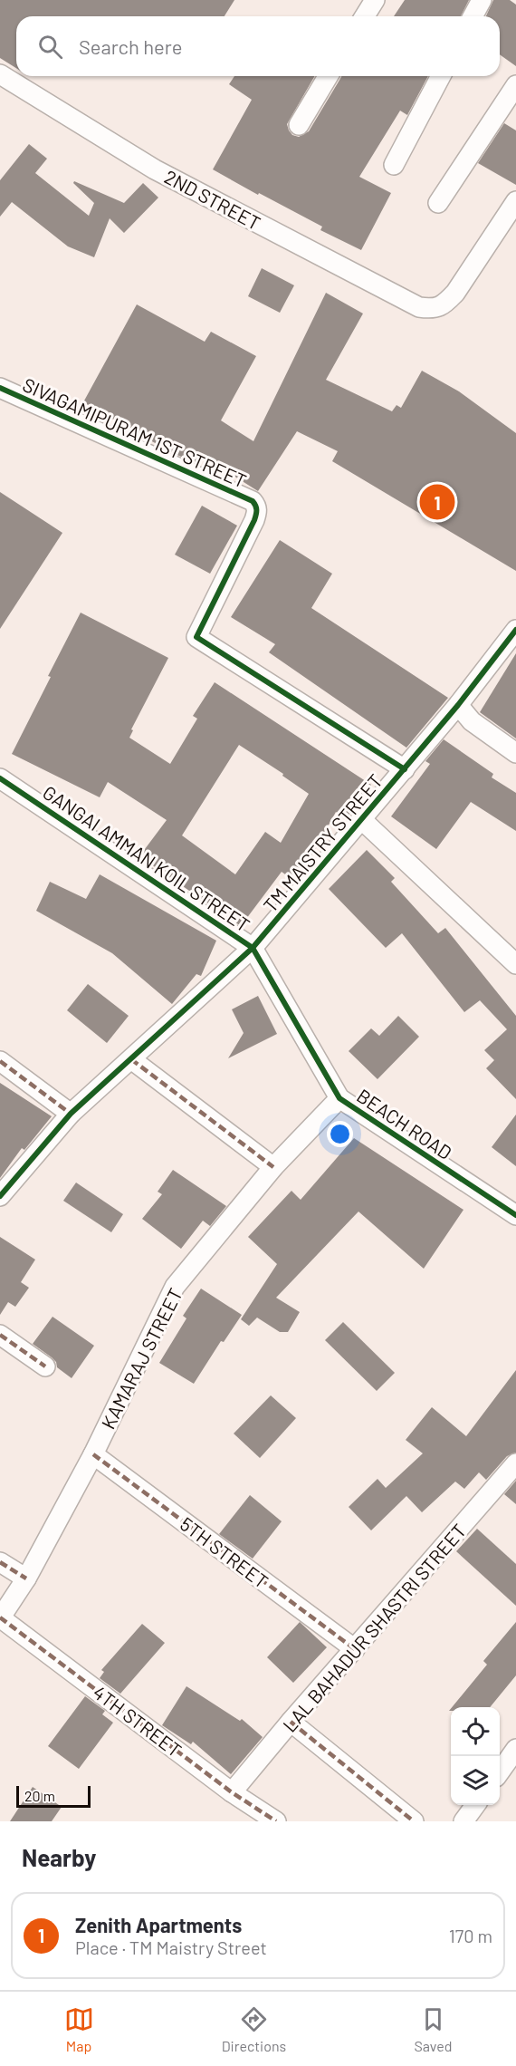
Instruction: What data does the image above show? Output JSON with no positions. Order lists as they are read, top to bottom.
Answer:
{
  "streets": {
    "street": [
      "2ND STREET",
      "SIVAGAMIPURAM 1ST STREET",
      "TM MAISTRY STREET",
      "GANGAI AMMAN KOIL STREET",
      "BEACH ROAD",
      "KAMARAJ STREET",
      "5TH STREET",
      "LAL BAHADUR SHASTRI STREET",
      "4TH STREET"
    ]
  },
  "crossings": [
    ["SIVAGAMIPURAM 1ST STREET", "TM MAISTRY STREET"],
    ["TM MAISTRY STREET", "GANGAI AMMAN KOIL STREET"],
    ["TM MAISTRY STREET", "BEACH ROAD"],
    ["GANGAI AMMAN KOIL STREET", "BEACH ROAD"],
    ["BEACH ROAD", "KAMARAJ STREET"],
    ["KAMARAJ STREET", "5TH STREET"],
    ["KAMARAJ STREET", "4TH STREET"],
    ["5TH STREET", "LAL BAHADUR SHASTRI STREET"],
    ["LAL BAHADUR SHASTRI STREET", "4TH STREET"]
  ],
  "scale_bar": "20 m",
  "page": {
    "search": "Search here",
    "pins": "1",
    "scale": "20 m",
    "heading": "Nearby",
    "list": [
      {
        "mark": "1",
        "name": "Zenith Apartments",
        "note": "Place · TM Maistry Street",
        "value": "170 m"
      }
    ],
    "nav": ["Map", "Directions", "Saved"]
  }
}
